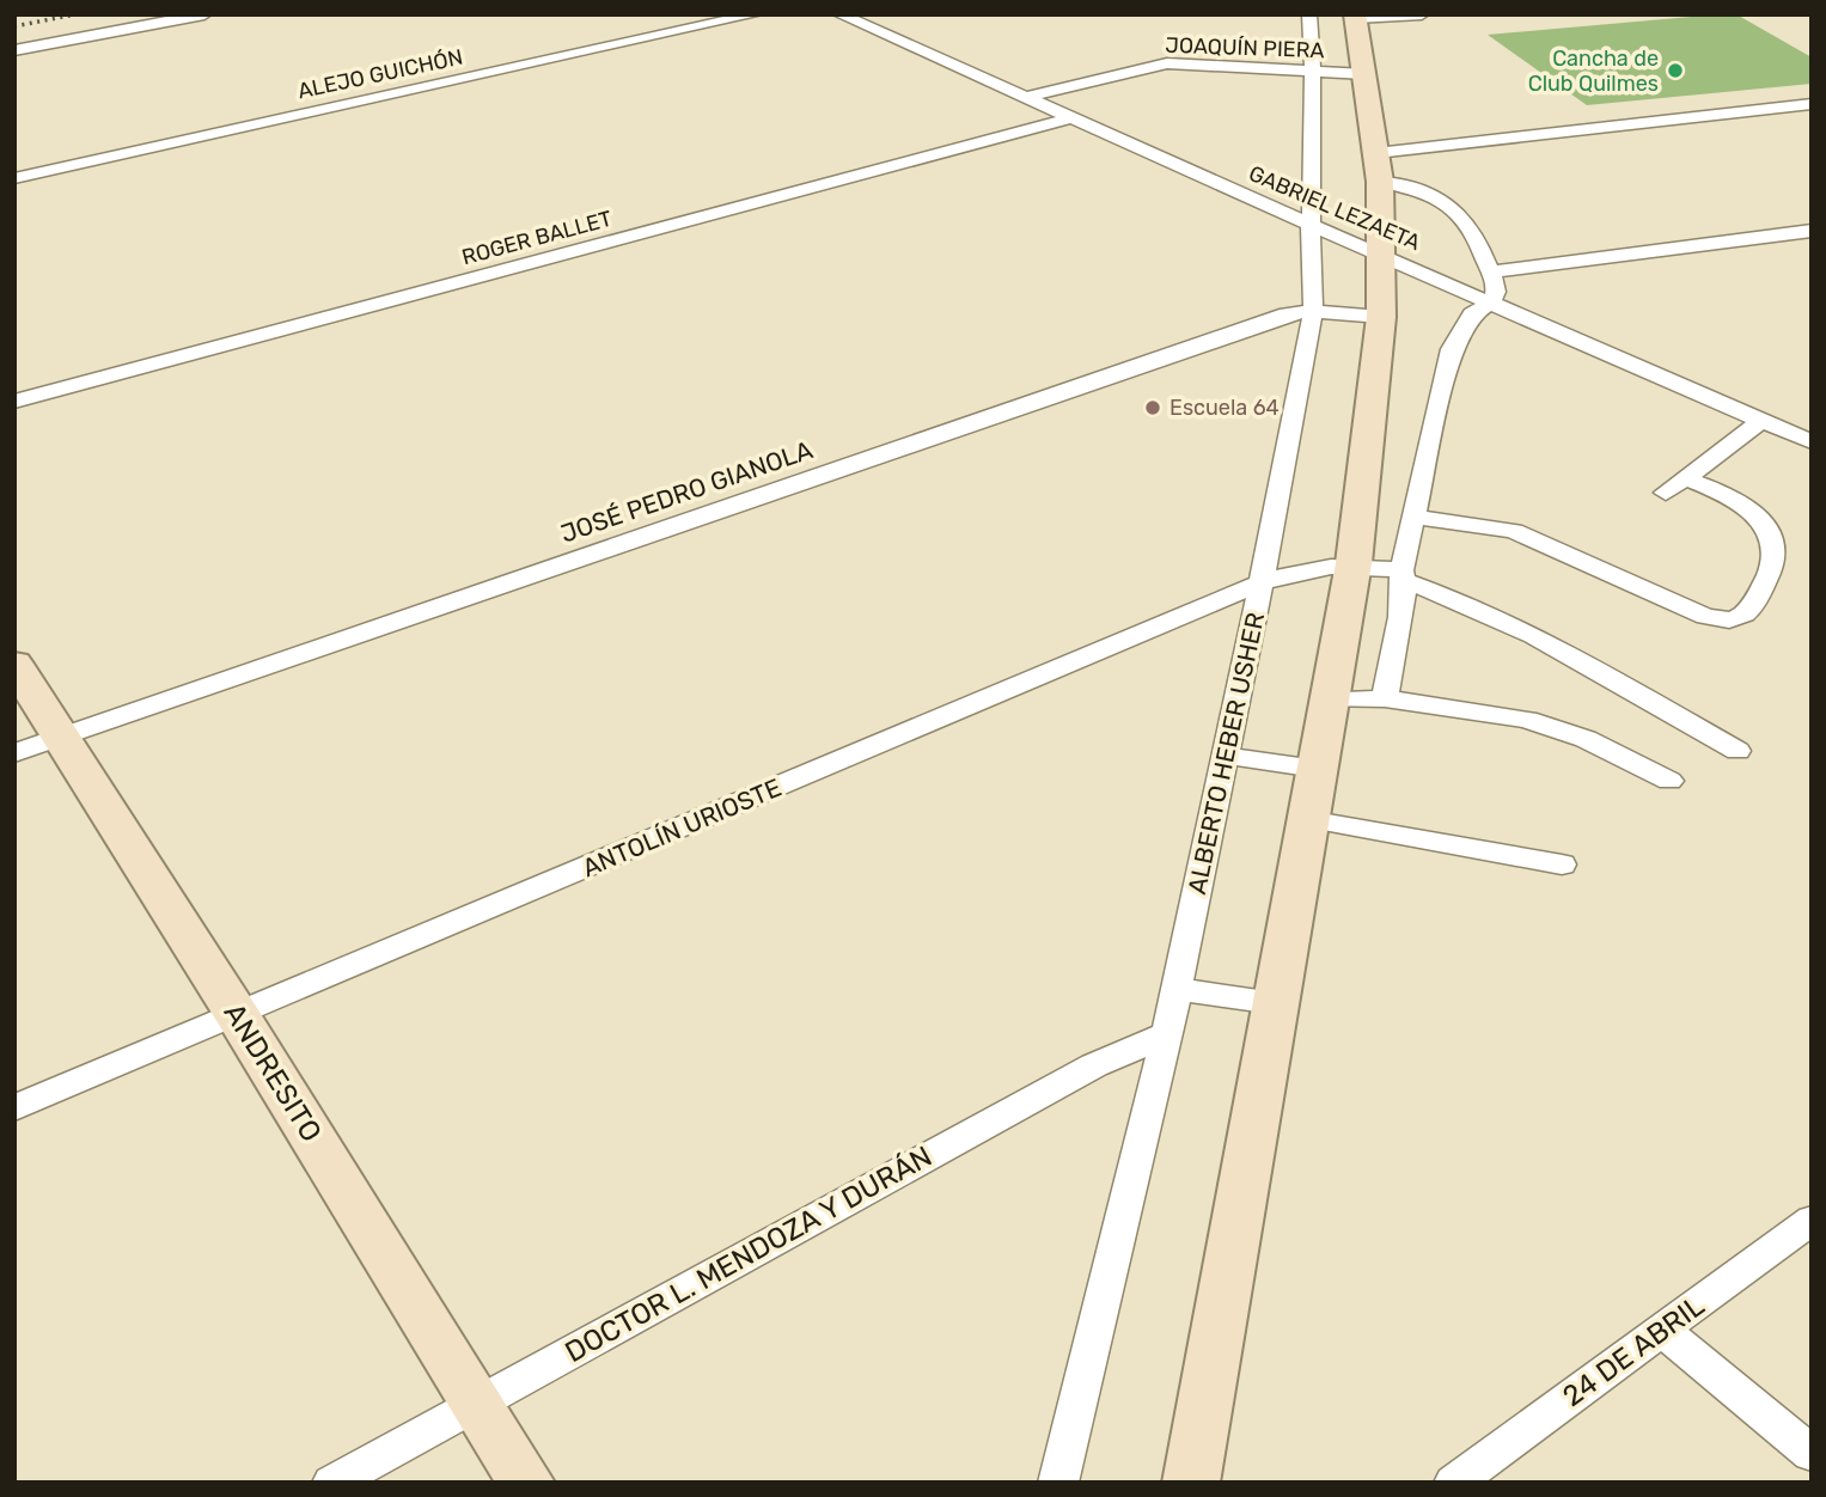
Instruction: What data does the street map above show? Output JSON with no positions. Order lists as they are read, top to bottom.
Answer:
{
  "streets": {
    "street": [
      "JOAQUÍN PIERA",
      "ALEJO GUICHÓN",
      "GABRIEL LEZAETA",
      "ROGER BALLET",
      "JOSÉ PEDRO GIANOLA",
      "ALBERTO HEBER USHER",
      "ANTOLÍN URIOSTE",
      "ANDRESITO",
      "DOCTOR L. MENDOZA Y DURÁN",
      "24 DE ABRIL"
    ]
  },
  "crossings": [
    ["JOAQUÍN PIERA", "GABRIEL LEZAETA"],
    ["JOAQUÍN PIERA", "ALBERTO HEBER USHER"],
    ["GABRIEL LEZAETA", "ROGER BALLET"],
    ["GABRIEL LEZAETA", "ALBERTO HEBER USHER"],
    ["JOSÉ PEDRO GIANOLA", "ALBERTO HEBER USHER"],
    ["JOSÉ PEDRO GIANOLA", "ANDRESITO"],
    ["ALBERTO HEBER USHER", "ANTOLÍN URIOSTE"],
    ["ALBERTO HEBER USHER", "DOCTOR L. MENDOZA Y DURÁN"],
    ["ANTOLÍN URIOSTE", "ANDRESITO"],
    ["ANDRESITO", "DOCTOR L. MENDOZA Y DURÁN"]
  ],
  "places": ["Cancha de Club Quilmes", "Escuela 64"]
}
